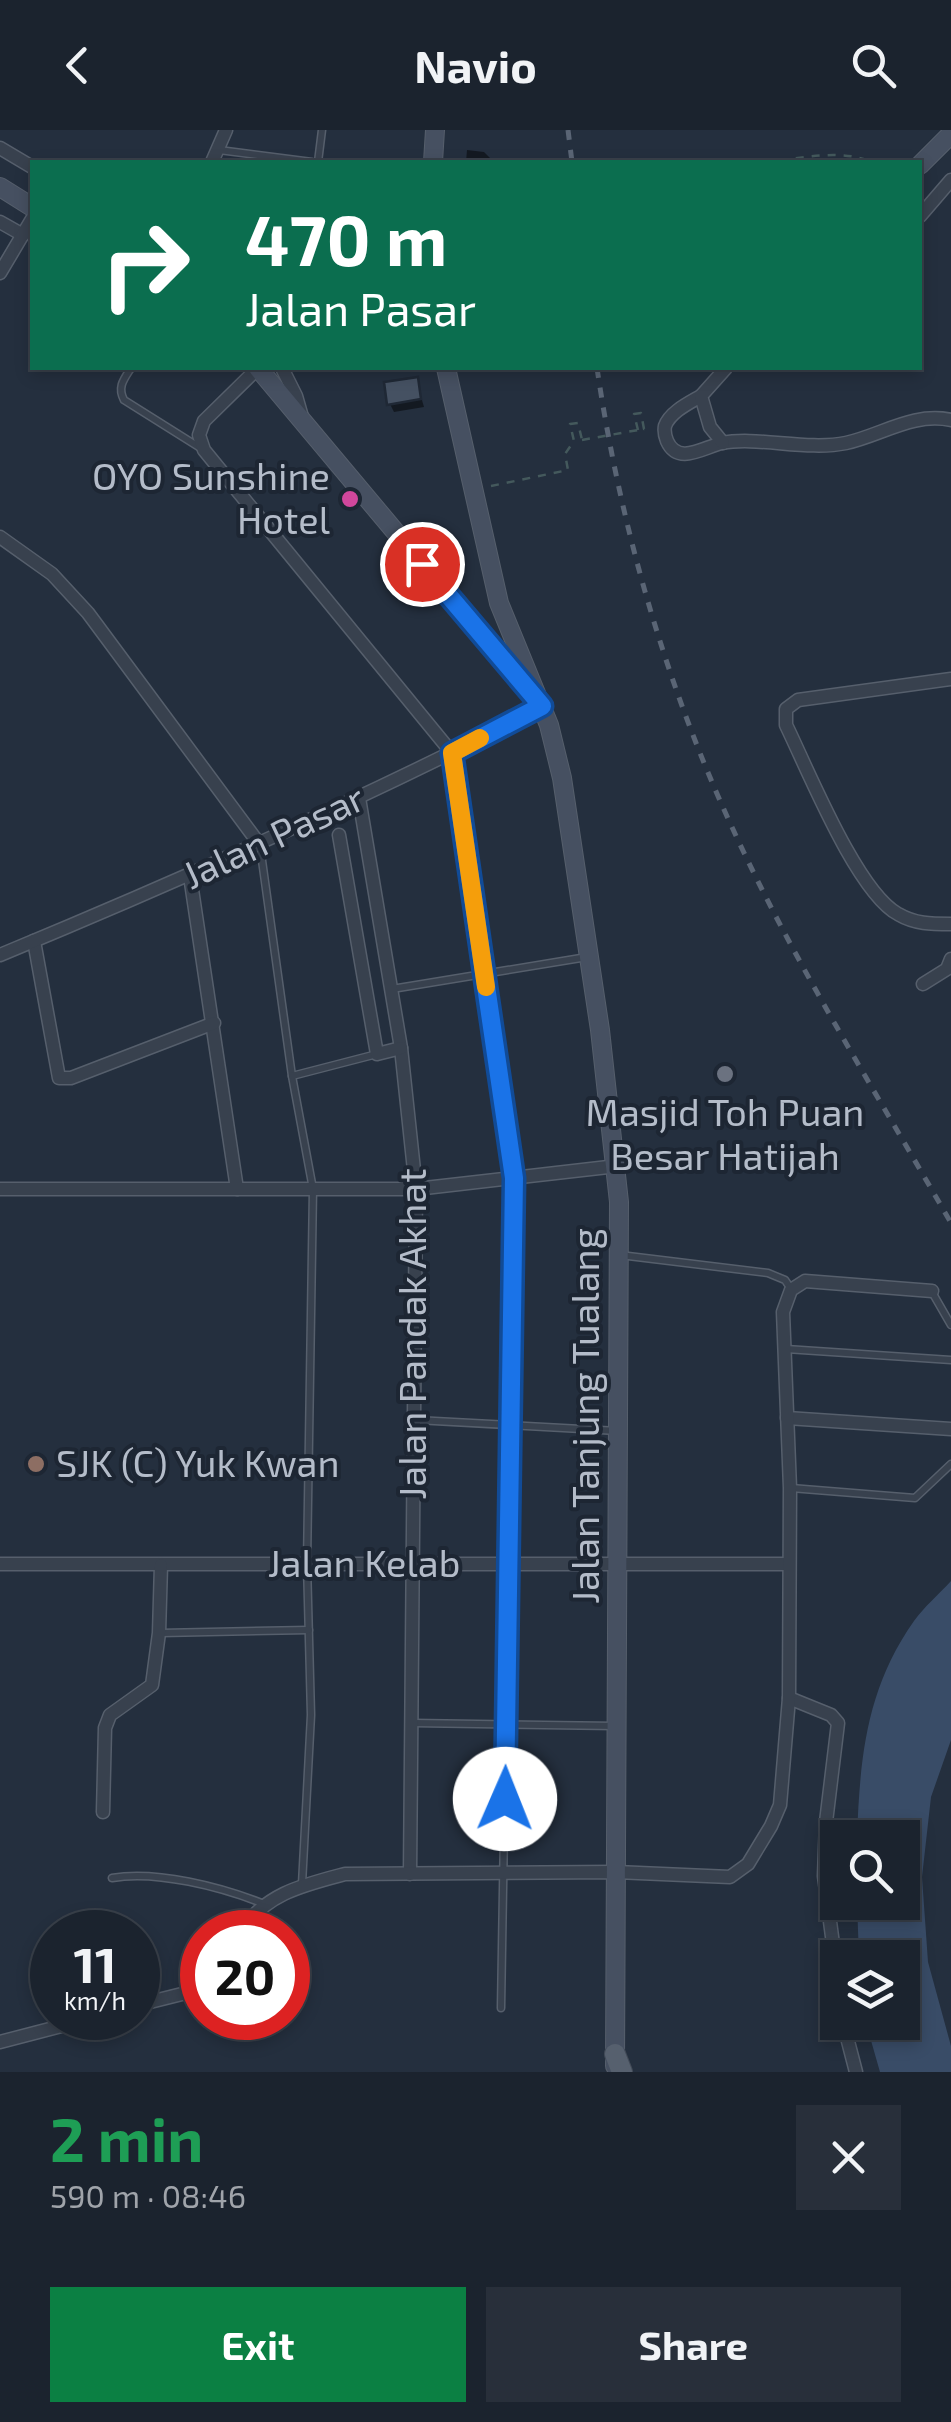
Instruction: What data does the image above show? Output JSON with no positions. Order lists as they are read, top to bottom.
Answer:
{
  "streets": {
    "main road": ["Jalan Tanjung Tualang"],
    "street": ["Jalan Pasar", "Jalan Pandak Akhat", "Jalan Kelab"]
  },
  "crossings": [
    ["Jalan Pasar", "Jalan Pandak Akhat"],
    ["Jalan Pasar", "Jalan Tanjung Tualang"],
    ["Jalan Pandak Akhat", "Jalan Kelab"],
    ["Jalan Tanjung Tualang", "Jalan Kelab"]
  ],
  "places": ["OYO Sunshine Hotel", "Masjid Toh Puan Besar Hatijah", "SJK (C) Yuk Kwan"],
  "page": {
    "header": "Navio",
    "turn": ["470 m", "Jalan Pasar"],
    "speed": "11 km/h",
    "limit": "20",
    "heading": ["2 min", "590 m · 08:46"],
    "buttons": ["Exit", "Share"]
  }
}
